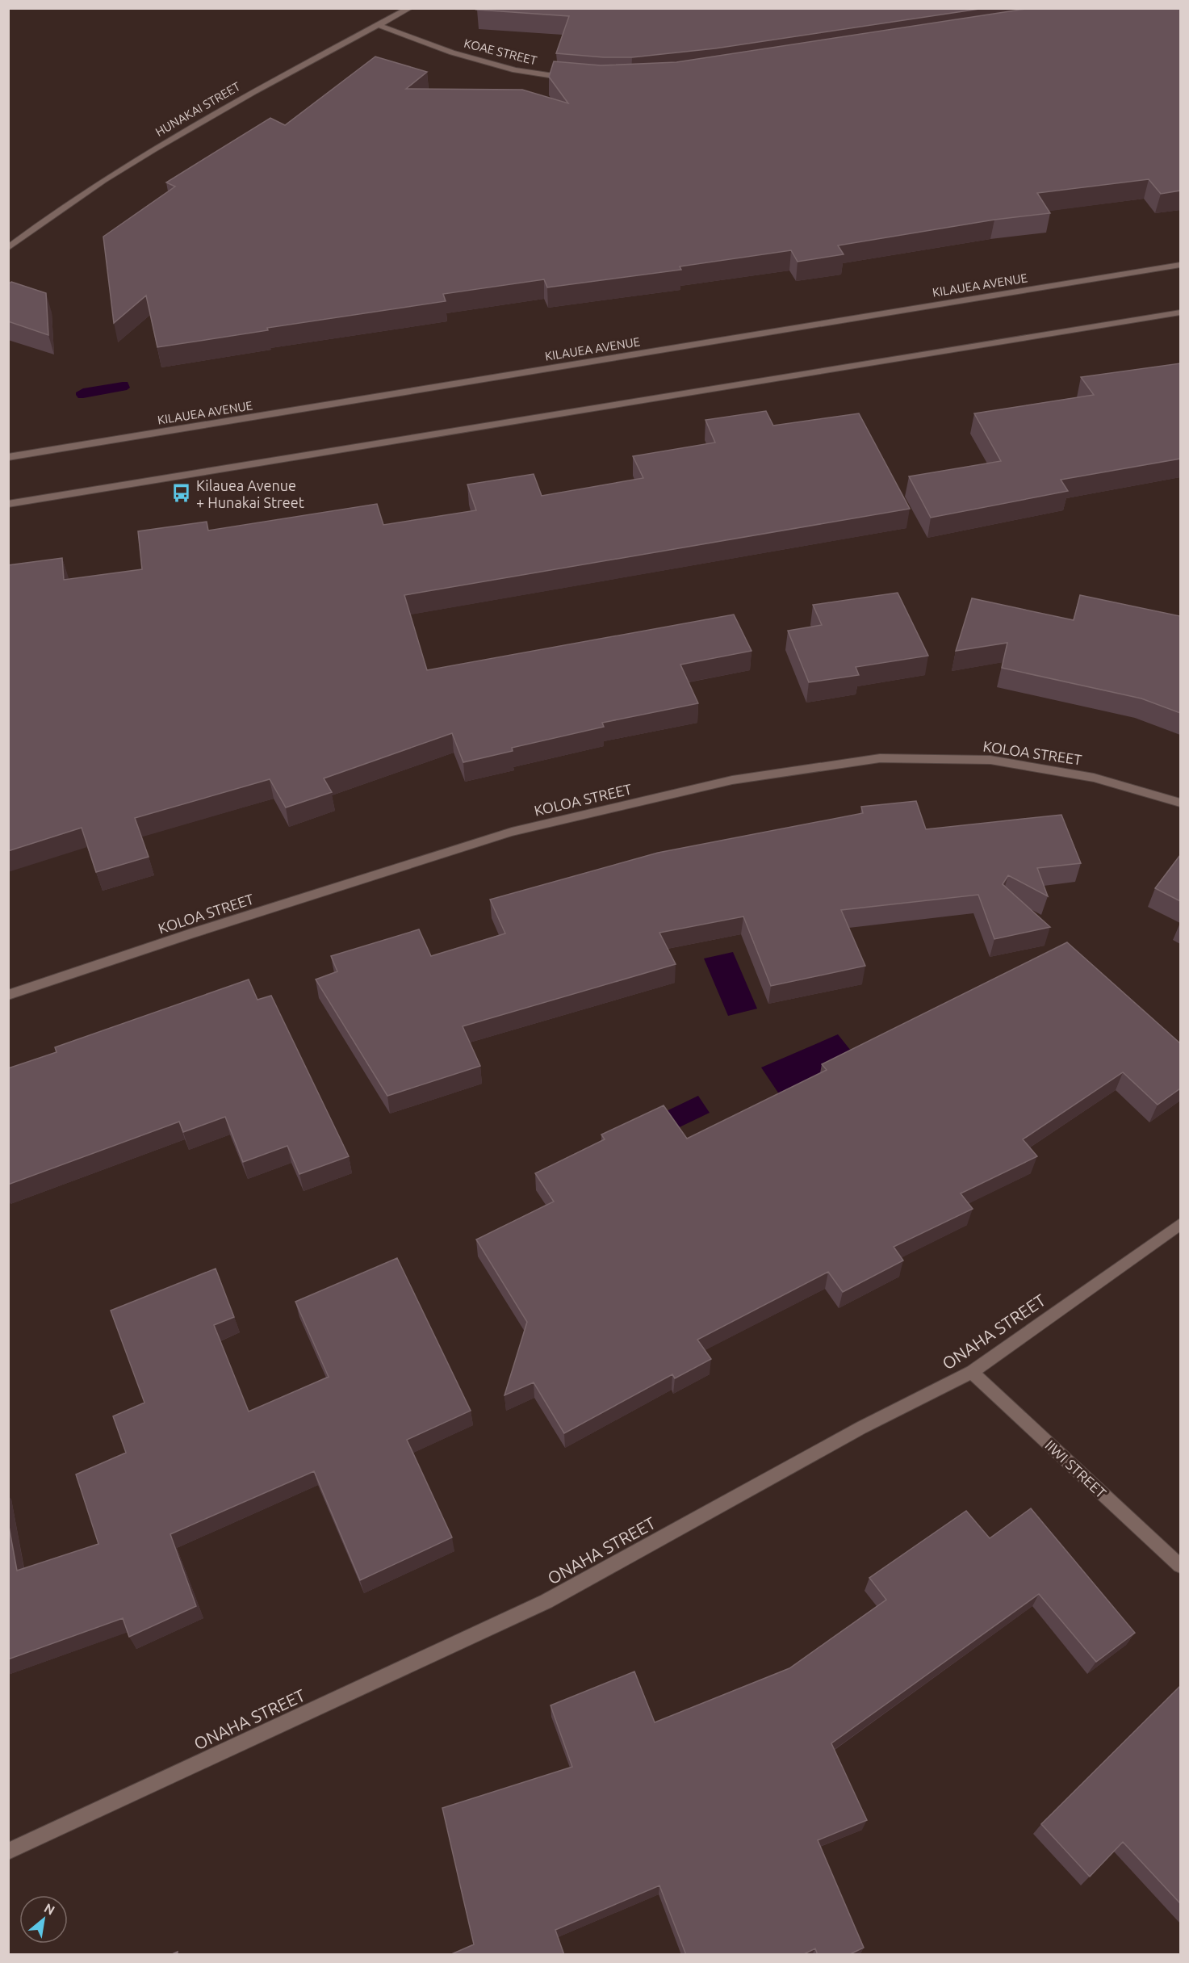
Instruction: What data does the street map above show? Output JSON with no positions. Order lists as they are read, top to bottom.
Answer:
{
  "streets": {
    "street": [
      "KOAE STREET",
      "HUNAKAI STREET",
      "KILAUEA AVENUE",
      "KOLOA STREET",
      "ONAHA STREET",
      "IIWI STREET"
    ]
  },
  "crossings": [
    ["KOAE STREET", "HUNAKAI STREET"],
    ["ONAHA STREET", "IIWI STREET"]
  ],
  "places": {
    "bus stop": ["Kilauea Avenue + Hunakai Street"]
  },
  "north": "top right"
}
